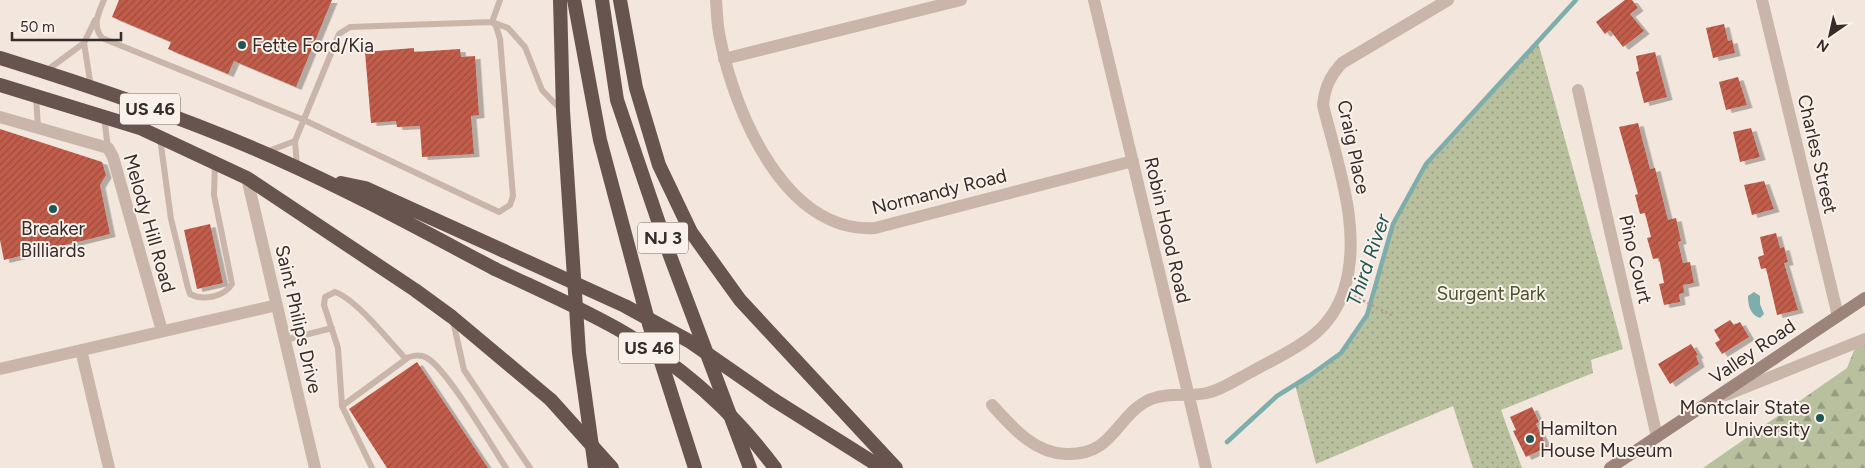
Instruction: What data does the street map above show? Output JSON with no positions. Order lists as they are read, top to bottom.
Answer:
{
  "streets": {
    "highway": ["US 46", "NJ 3"],
    "main road": ["Valley Road"],
    "street": [
      "Craig Place",
      "Charles Street",
      "Normandy Road",
      "Melody Hill Road",
      "Robin Hood Road",
      "Pino Court",
      "Saint Philips Drive"
    ]
  },
  "crossings": [
    ["US 46", "Saint Philips Drive"],
    ["Craig Place", "Robin Hood Road"],
    ["Charles Street", "Valley Road"],
    ["Normandy Road", "Robin Hood Road"],
    ["Pino Court", "Valley Road"]
  ],
  "water": ["Third River"],
  "parks": ["Surgent Park"],
  "places": [
    "Fette Ford/Kia",
    "Breaker Billiards",
    "Montclair State University",
    "Hamilton House Museum"
  ],
  "scale_bar": "50 m",
  "north": "bottom left"
}
